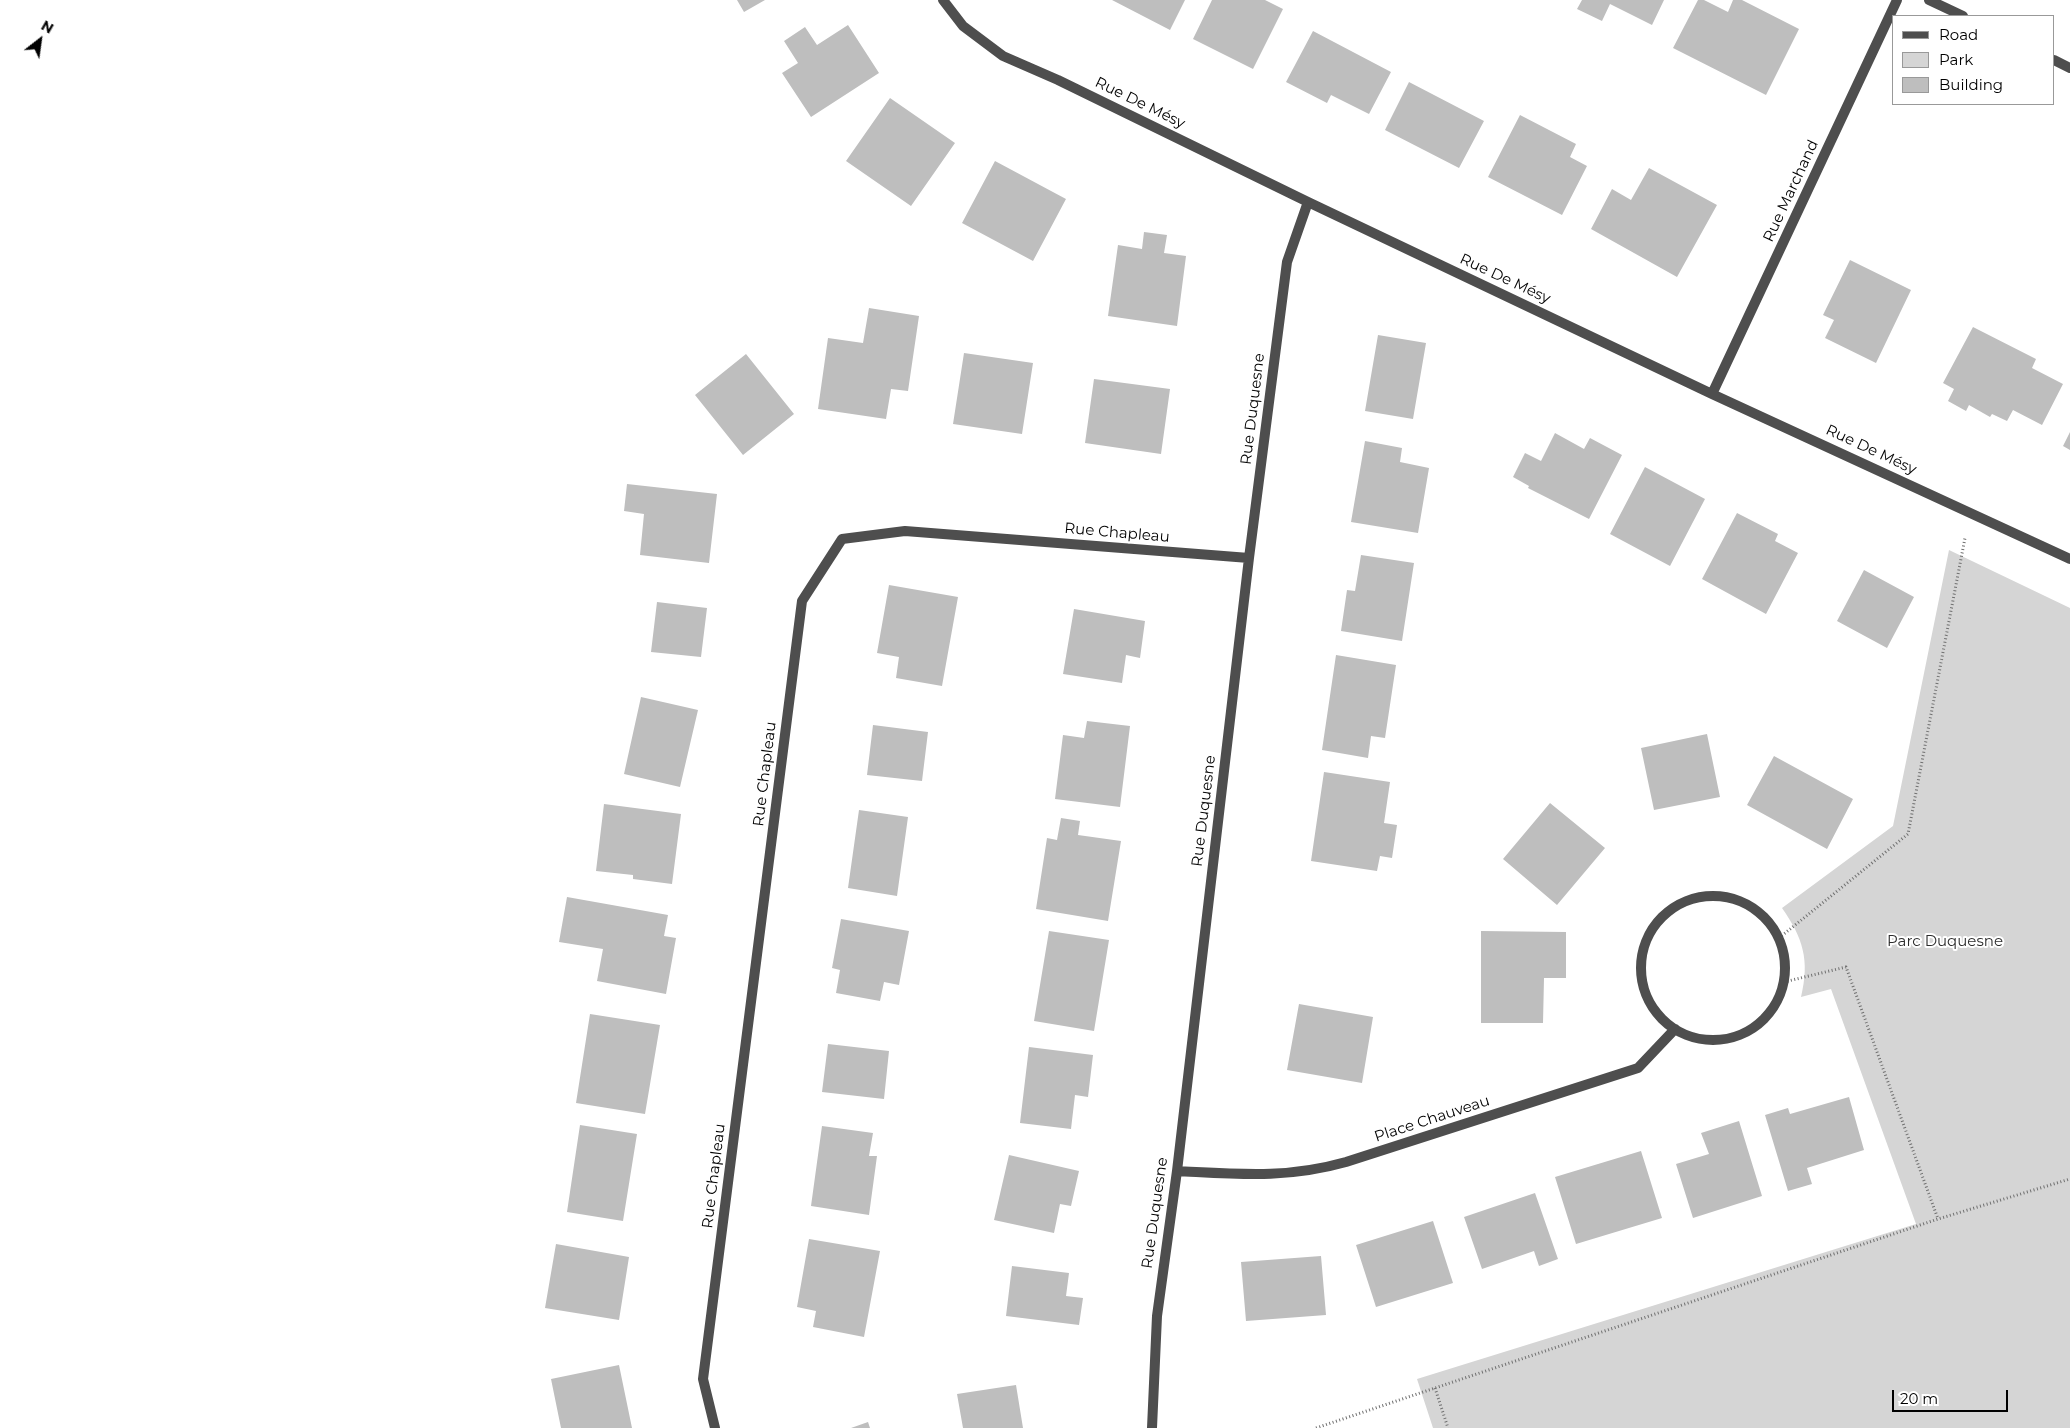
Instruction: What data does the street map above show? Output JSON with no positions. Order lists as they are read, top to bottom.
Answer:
{
  "streets": {
    "street": [
      "Rue De Mésy",
      "Rue Marchand",
      "Rue Duquesne",
      "Rue Chapleau",
      "Place Chauveau"
    ]
  },
  "crossings": [
    ["Rue De Mésy", "Rue Marchand"],
    ["Rue De Mésy", "Rue Duquesne"],
    ["Rue Duquesne", "Rue Chapleau"],
    ["Rue Duquesne", "Place Chauveau"]
  ],
  "parks": ["Parc Duquesne"],
  "legend": ["Road", "Park", "Building"],
  "scale_bar": "20 m",
  "north": "top right"
}
